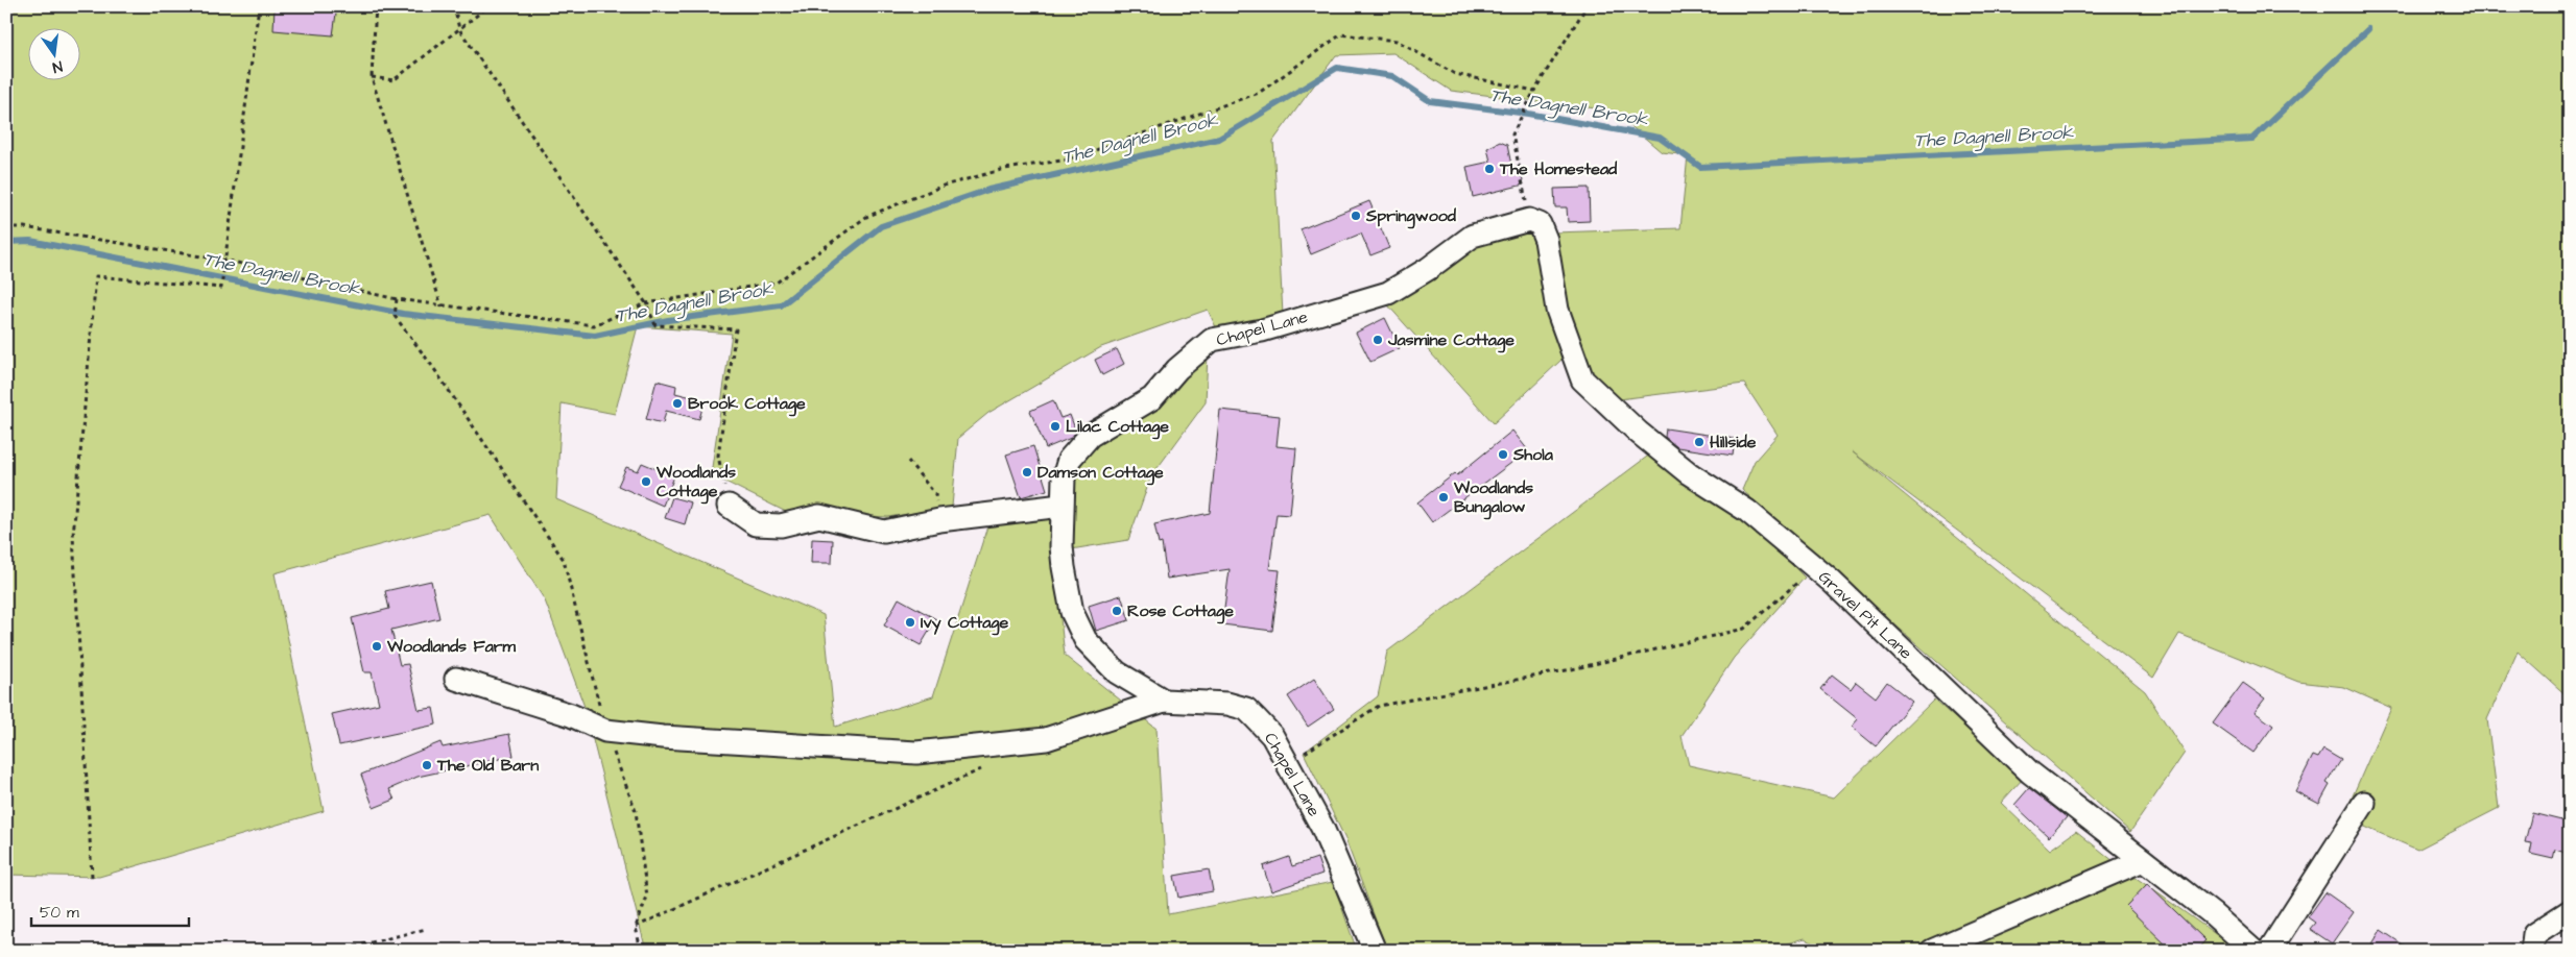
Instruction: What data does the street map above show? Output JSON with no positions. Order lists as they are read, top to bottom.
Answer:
{
  "streets": {
    "street": ["Chapel Lane", "Gravel Pit Lane"]
  },
  "crossings": [
    ["Chapel Lane", "Gravel Pit Lane"]
  ],
  "water": ["The Dagnell Brook"],
  "places": [
    "The Homestead",
    "Springwood",
    "Jasmine Cottage",
    "Brook Cottage",
    "Lilac Cottage",
    "Hillside",
    "Shola",
    "Damson Cottage",
    "Woodlands Cottage",
    "Woodlands Bungalow",
    "Rose Cottage",
    "Ivy Cottage",
    "Woodlands Farm",
    "The Old Barn"
  ],
  "scale_bar": "50 m",
  "north": "bottom"
}
